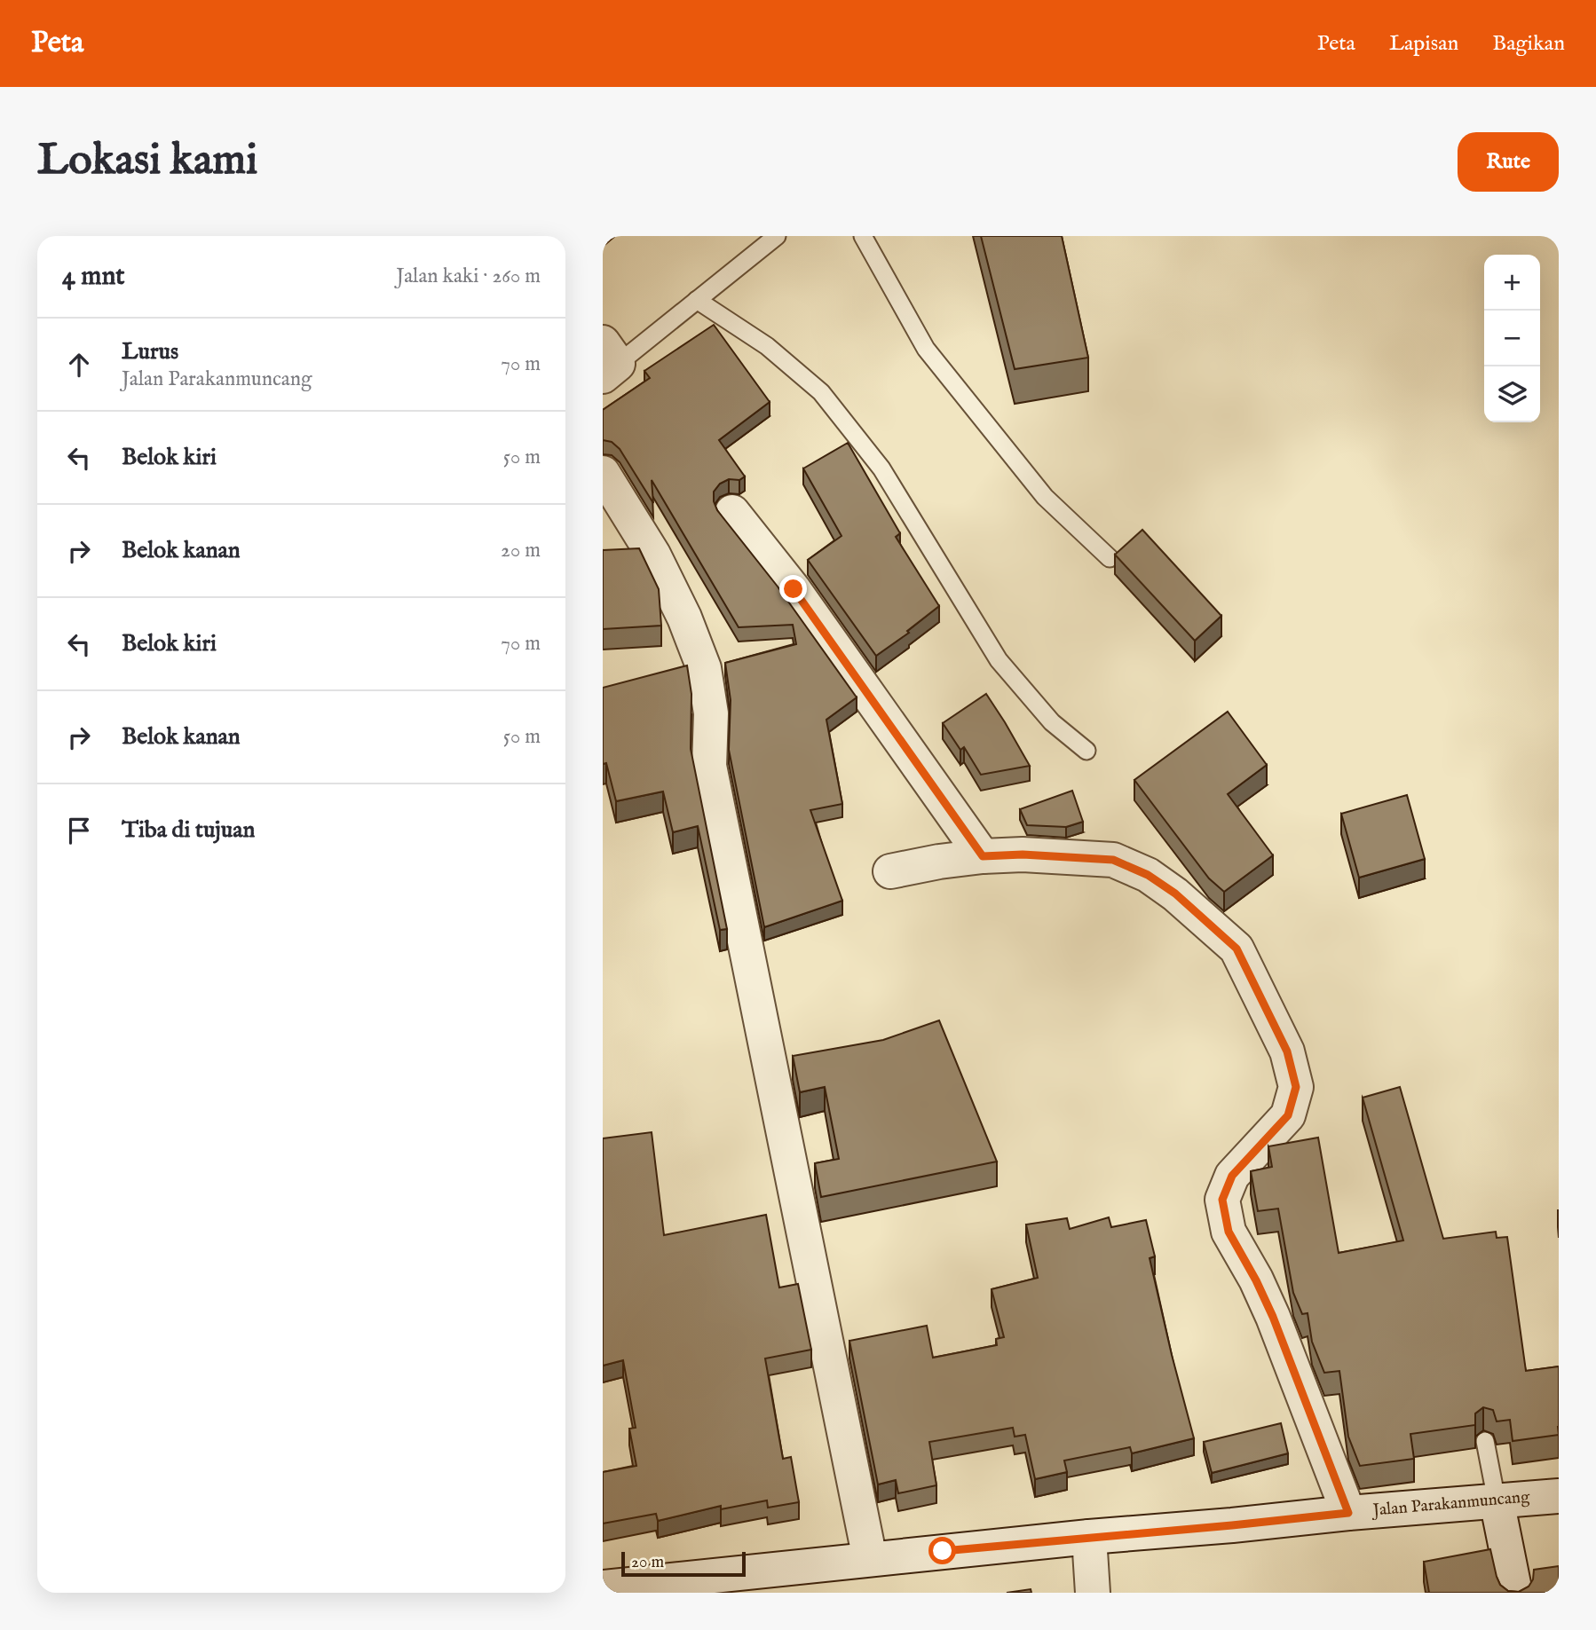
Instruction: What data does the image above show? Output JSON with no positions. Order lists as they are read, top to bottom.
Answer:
{
  "streets": {
    "street": ["Jalan Parakanmuncang"]
  },
  "scale_bar": "20 m",
  "page": {
    "header": "Peta",
    "nav": ["Peta", "Lapisan", "Bagikan"],
    "buttons": "Rute",
    "title": "Lokasi kami",
    "heading": ["4 mnt", "Jalan kaki · 260 m"],
    "map_buttons": ["+", "−"],
    "list": [
      ["Lurus", "Jalan Parakanmuncang", "70 m"],
      ["Belok kiri", "50 m"],
      ["Belok kanan", "20 m"],
      ["Belok kiri", "70 m"],
      ["Belok kanan", "50 m"],
      "Tiba di tujuan"
    ],
    "scale": "20 m"
  }
}
